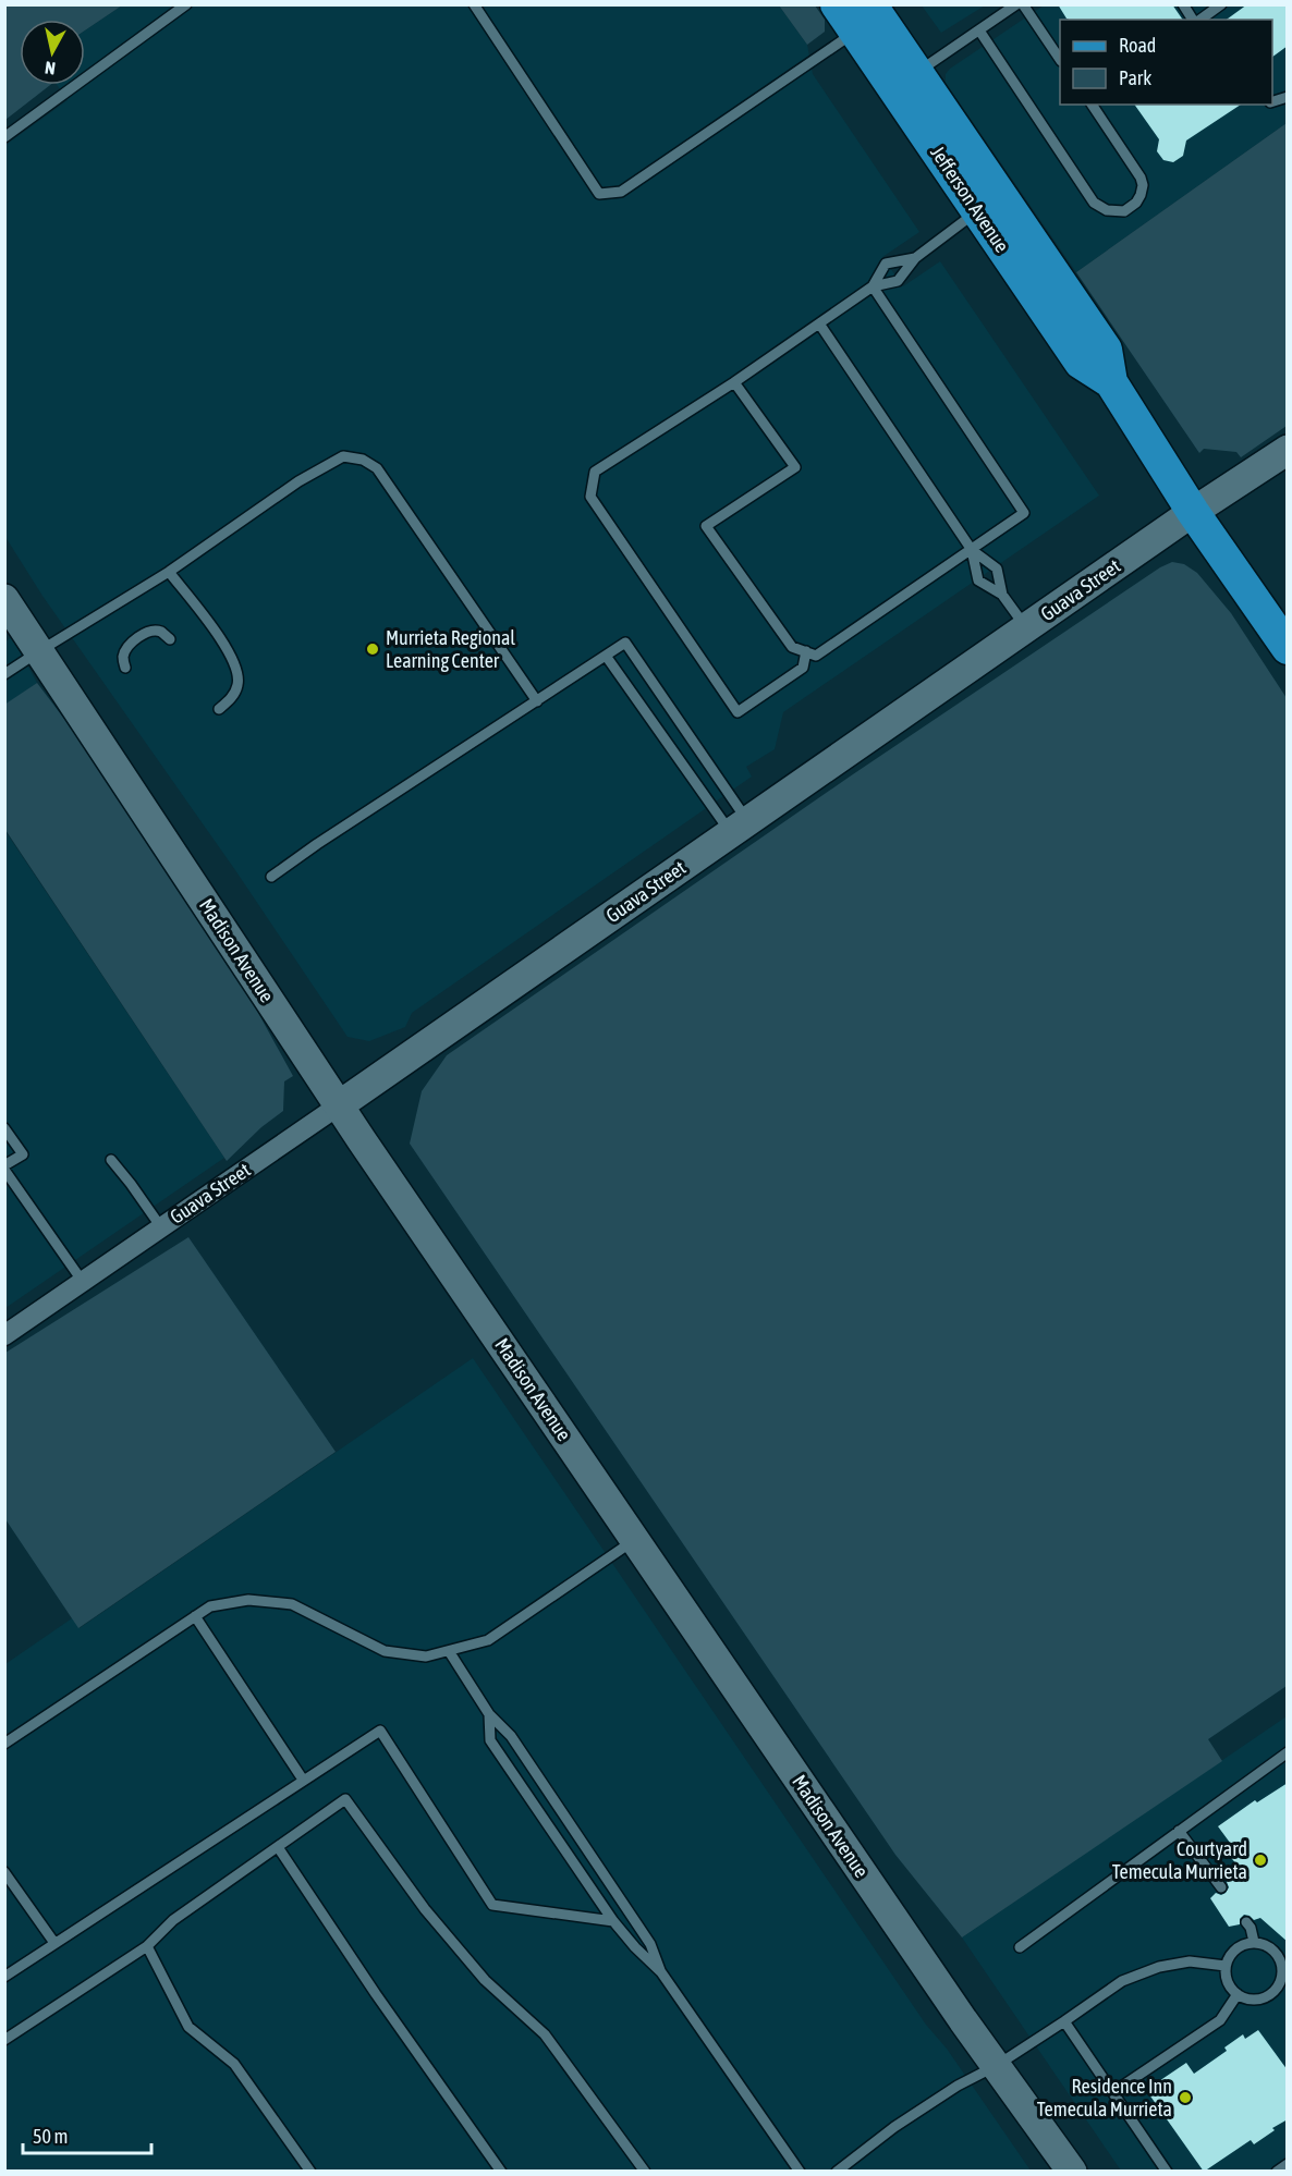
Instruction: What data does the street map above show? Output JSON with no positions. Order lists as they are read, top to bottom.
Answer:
{
  "streets": {
    "main road": ["Jefferson Avenue"],
    "street": ["Guava Street", "Madison Avenue"]
  },
  "crossings": [
    ["Jefferson Avenue", "Guava Street"],
    ["Guava Street", "Madison Avenue"]
  ],
  "places": ["Murrieta Regional Learning Center", "Courtyard Temecula Murrieta", "Residence Inn Temecula Murrieta"],
  "legend": ["Road", "Park"],
  "scale_bar": "50 m",
  "north": "bottom"
}
